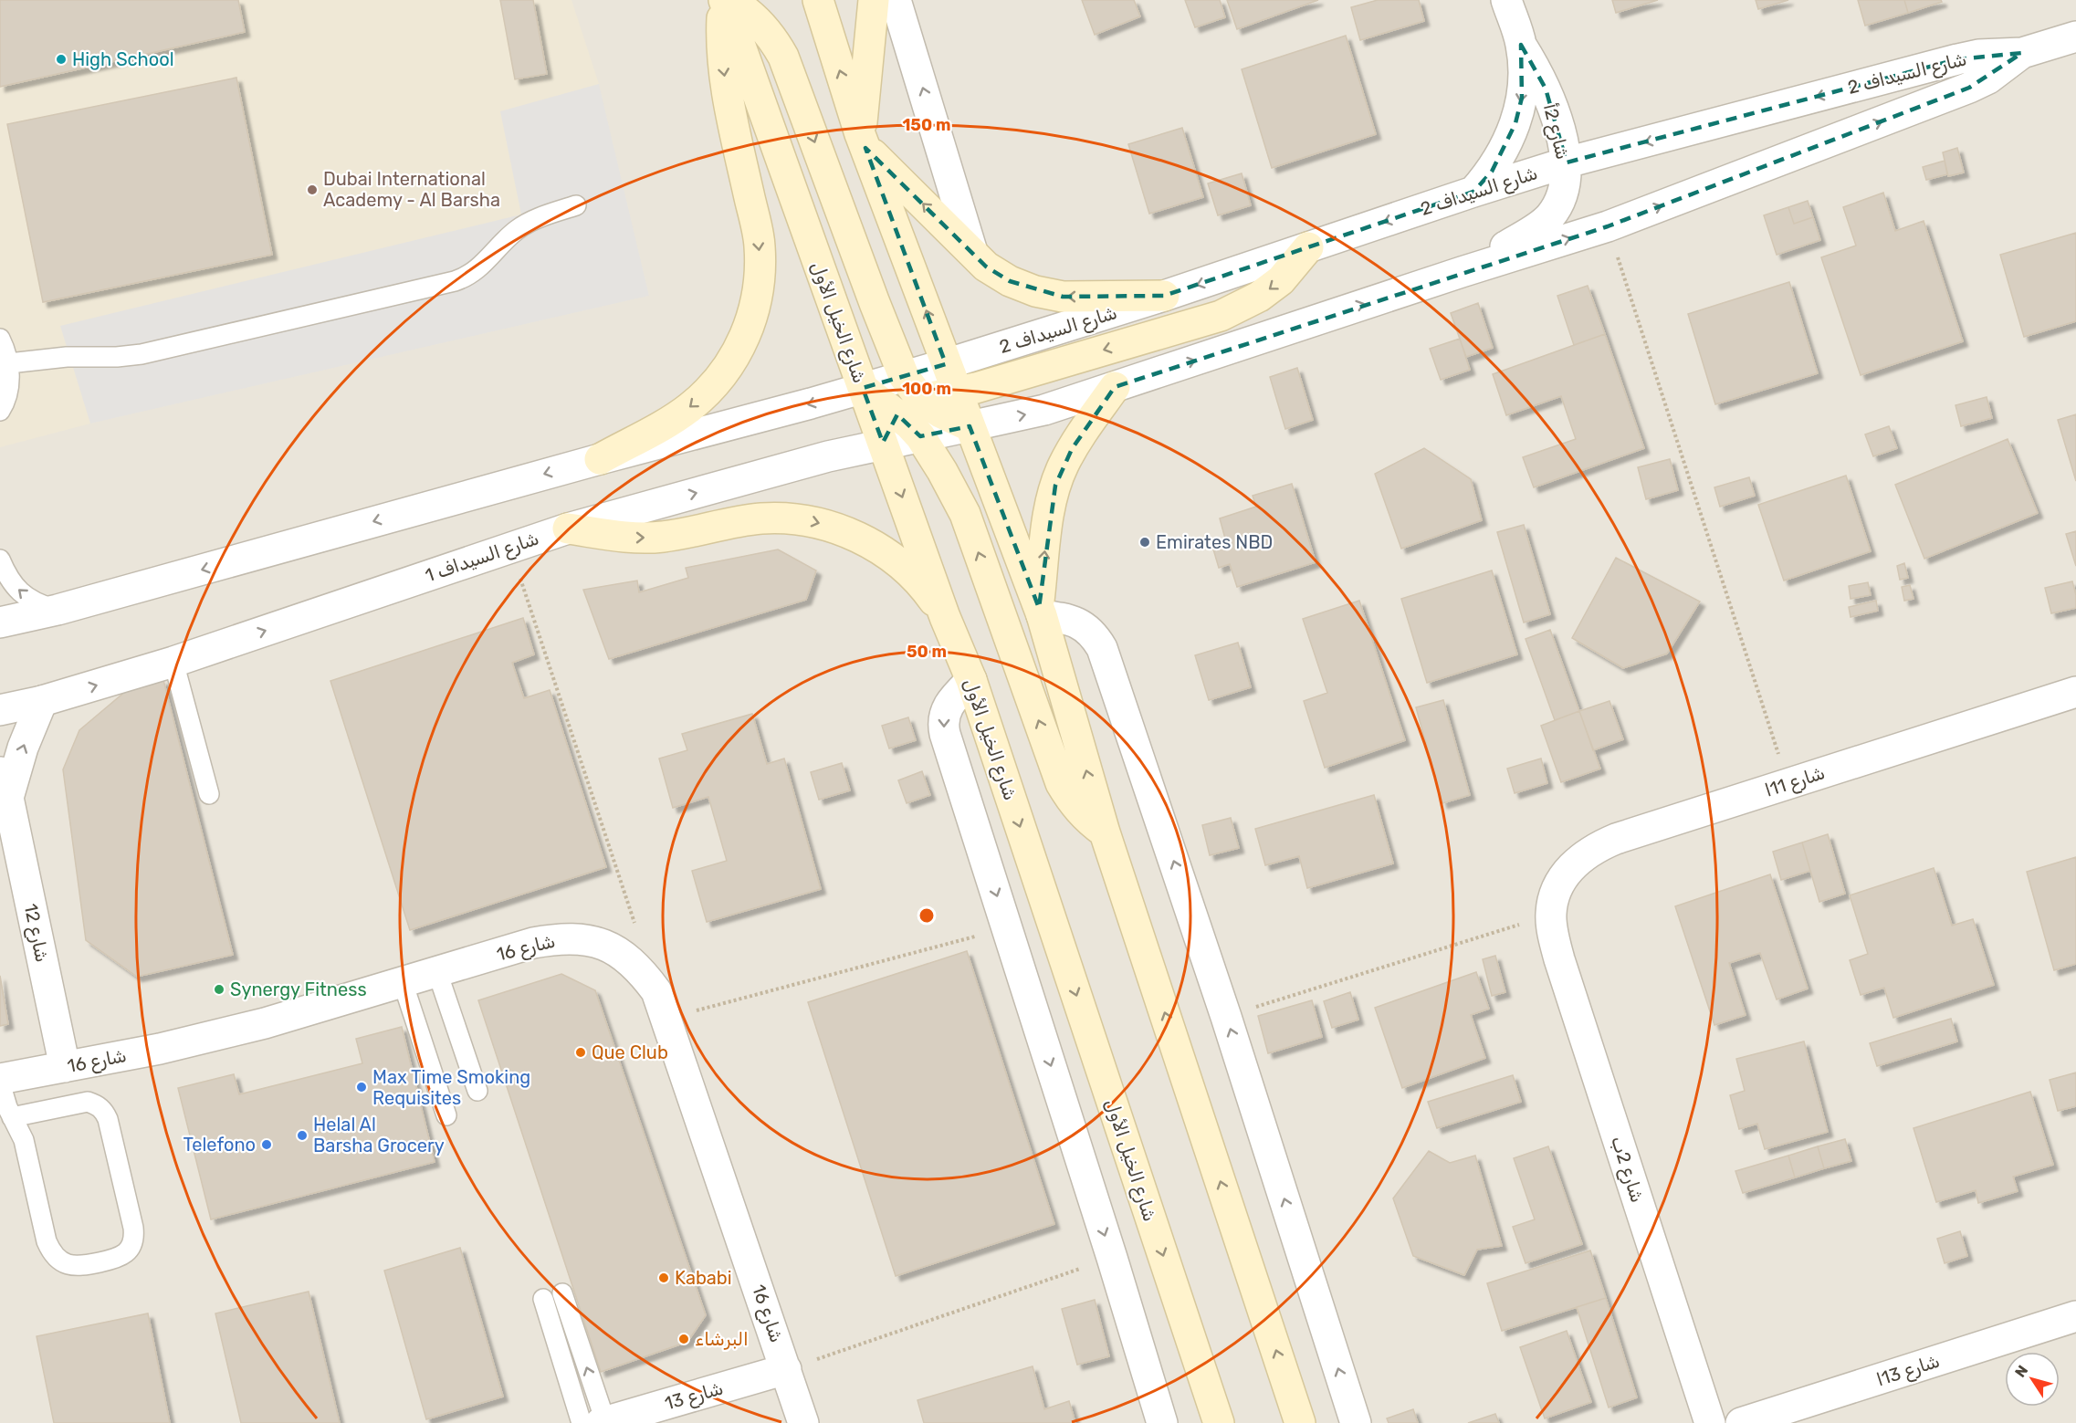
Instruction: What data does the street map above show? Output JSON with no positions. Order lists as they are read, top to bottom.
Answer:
{
  "streets": {
    "main road": ["شارع الخيل الأول"],
    "street": [
      "شارع السيداف 2",
      "شارع 2أ",
      "شارع السيداف 1",
      "شارع 11ا",
      "شارع 12",
      "شارع 16",
      "شارع 2ب",
      "شارع 13ا",
      "شارع 13"
    ]
  },
  "crossings": [
    ["شارع السيداف 2", "شارع 2أ"],
    ["شارع السيداف 2", "شارع السيداف 1"],
    ["شارع الخيل الأول", "شارع السيداف 1"],
    ["شارع السيداف 1", "شارع 12"],
    ["شارع 11ا", "شارع 2ب"],
    ["شارع 12", "شارع 16"],
    ["شارع 16", "شارع 13"]
  ],
  "places": [
    "High School",
    "Dubai International Academy - Al Barsha",
    "Emirates NBD",
    "Synergy Fitness",
    "Que Club",
    "Max Time Smoking Requisites",
    "Helal Al Barsha Grocery",
    "Telefono",
    "Kababi",
    "البرشاء"
  ],
  "north": "top left",
  "rings": ["150 m", "100 m", "50 m"]
}
